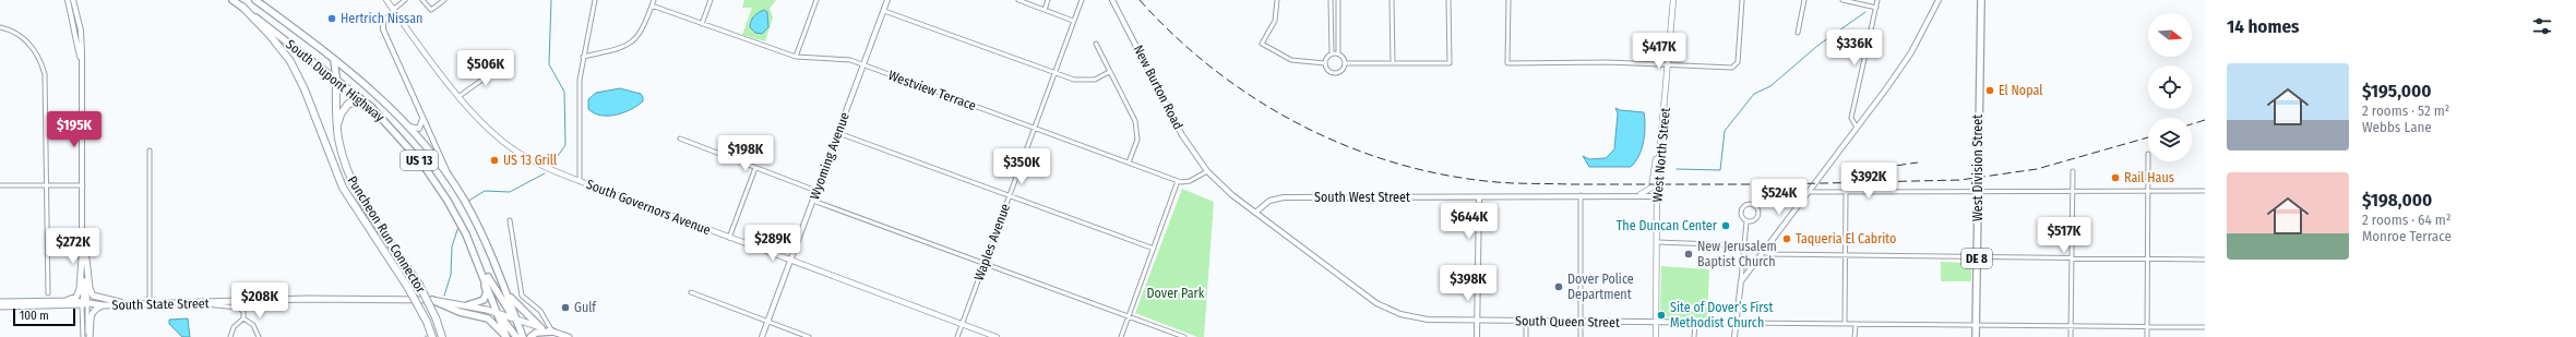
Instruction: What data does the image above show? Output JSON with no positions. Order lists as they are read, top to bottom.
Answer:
{
  "streets": {
    "highway": [
      "South Dupont Highway",
      "US 13",
      "West Division Street",
      "Puncheon Run Connector",
      "DE 8"
    ],
    "main road": ["West North Street", "South Governors Avenue", "South State Street"],
    "street": [
      "New Burton Road",
      "Westview Terrace",
      "Wyoming Avenue",
      "South West Street",
      "Waples Avenue",
      "South Queen Street"
    ]
  },
  "crossings": [
    ["South Dupont Highway", "Puncheon Run Connector"],
    ["South Dupont Highway", "South State Street"],
    ["New Burton Road", "South Queen Street"],
    ["Westview Terrace", "Wyoming Avenue"],
    ["Westview Terrace", "Waples Avenue"],
    ["West North Street", "South West Street"],
    ["West North Street", "South Queen Street"],
    ["Wyoming Avenue", "South Governors Avenue"],
    ["West Division Street", "South Queen Street"],
    ["South West Street", "South Queen Street"],
    ["South Governors Avenue", "Waples Avenue"]
  ],
  "parks": ["Dover Park"],
  "places": [
    "Hertrich Nissan",
    "El Nopal",
    "US 13 Grill",
    "Rail Haus",
    "The Duncan Center",
    "Taqueria El Cabrito",
    "New Jerusalem Baptist Church",
    "Dover Police Department",
    "Gulf",
    "Site of Dover’s First Methodist Church"
  ],
  "scale_bar": "100 m",
  "north": "right",
  "page": {
    "heading": "14 homes",
    "price": [
      "$336K",
      "$417K",
      "$506K",
      "$195K",
      "$198K",
      "$350K",
      "$392K",
      "$524K",
      "$644K",
      "$517K",
      "$289K",
      "$272K",
      "$398K",
      "$208K"
    ],
    "list": [
      {
        "name": "$195,000",
        "note": "2 rooms · 52 m² · Webbs Lane"
      },
      {
        "name": "$198,000",
        "note": "2 rooms · 64 m² · Monroe Terrace"
      }
    ],
    "scale": "100 m"
  }
}
